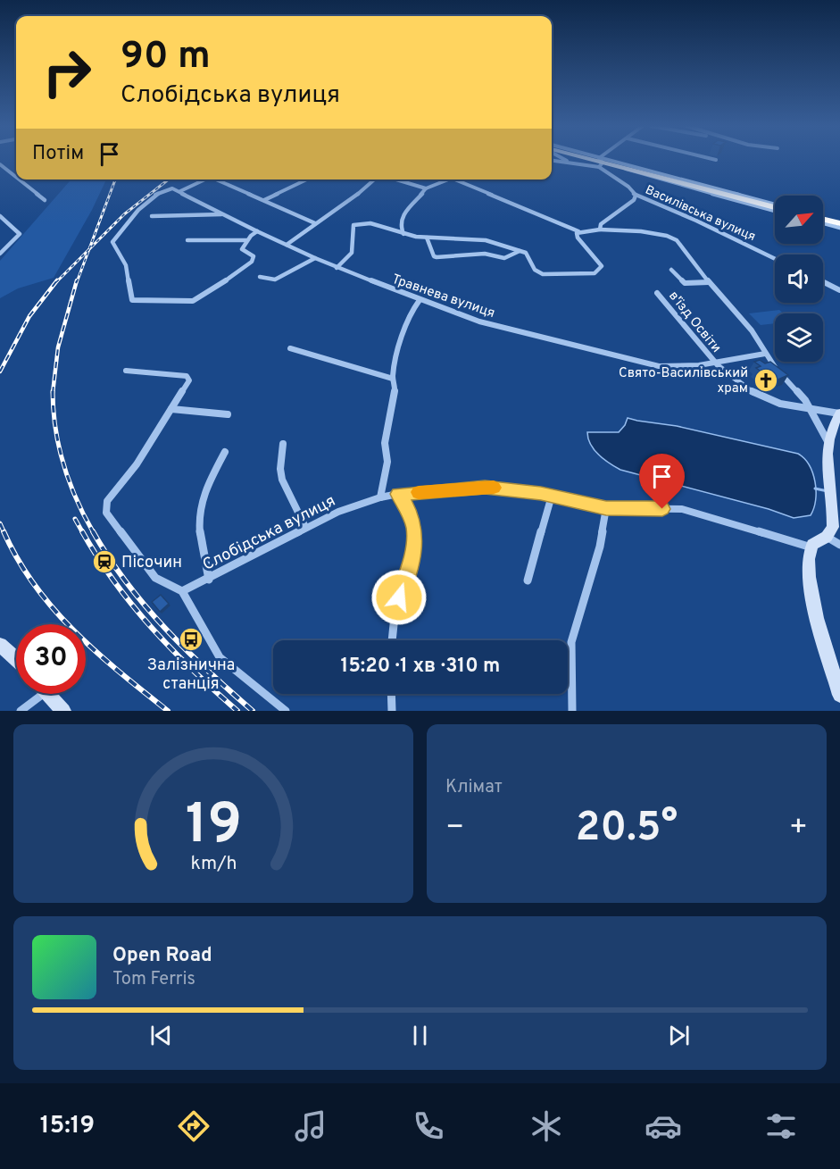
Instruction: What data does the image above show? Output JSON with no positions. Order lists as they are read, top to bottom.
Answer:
{
  "streets": {
    "street": [
      "Василівська вулиця",
      "Травнева вулиця",
      "в'їзд Освіти",
      "Слобідська вулиця"
    ]
  },
  "crossings": [
    ["Травнева вулиця", "в'їзд Освіти"]
  ],
  "places": {
    "church": ["Свято-Василівський храм"],
    "station": ["Пісочин"],
    "bus stop": ["Залізнична станція"]
  },
  "north": "top right",
  "page": {
    "turn": ["90 m", "Слобідська вулиця"],
    "then": "Потім",
    "limit": "30",
    "trip": "15:20 · 1 хв · 310 m",
    "tile": "Клімат",
    "heat": ["−", "20.5°", "+"],
    "song": ["Open Road", "Tom Ferris"],
    "tabs": "15:19",
    "gauge": ["19", "km/h"]
  }
}
